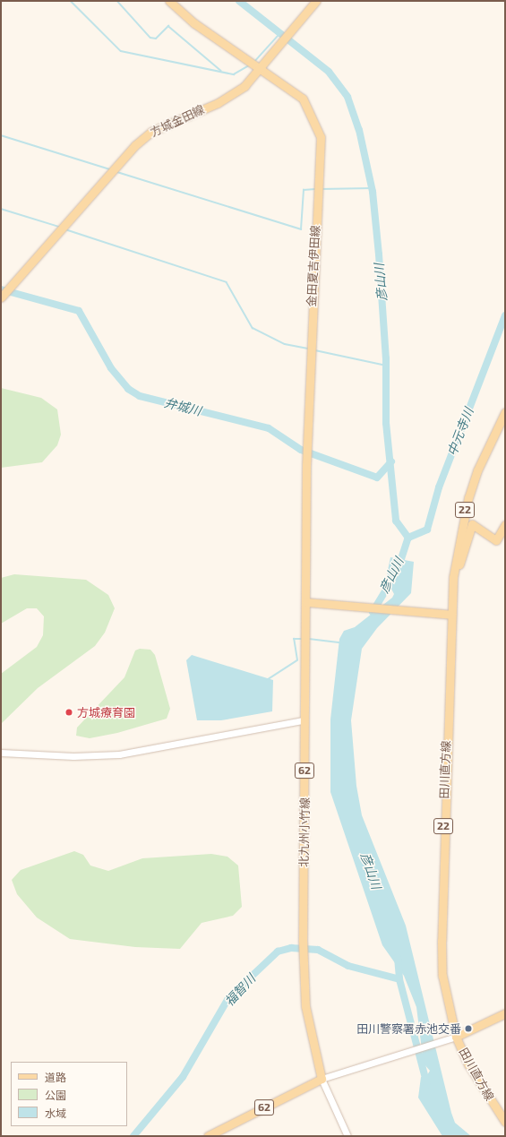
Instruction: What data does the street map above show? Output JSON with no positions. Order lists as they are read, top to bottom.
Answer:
{
  "streets": {
    "main road": [
      "方城金田線",
      "金田夏吉伊田線",
      "22",
      "田川直方線",
      "62",
      "北九州小竹線"
    ]
  },
  "crossings": [
    ["方城金田線", "金田夏吉伊田線"],
    ["金田夏吉伊田線", "北九州小竹線"],
    ["62", "北九州小竹線"]
  ],
  "water": [
    "彦山川",
    "弁城川",
    "中元寺川",
    "福智川"
  ],
  "places": ["方城療育園", "田川警察署赤池交番"],
  "legend": ["道路", "公園", "水域"]
}
